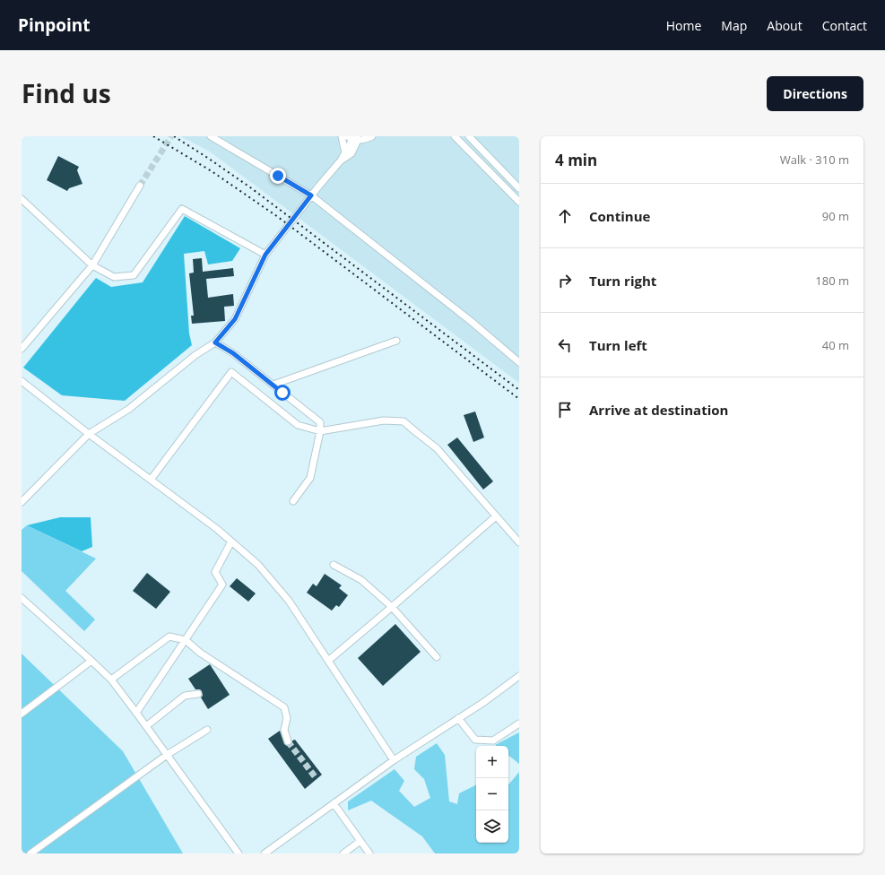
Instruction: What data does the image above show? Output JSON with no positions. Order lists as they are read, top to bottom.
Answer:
{
  "page": {
    "header": "Pinpoint",
    "nav": [
      "Home",
      "Map",
      "About",
      "Contact"
    ],
    "title": "Find us",
    "buttons": "Directions",
    "heading": ["4 min", "Walk · 310 m"],
    "list": [
      ["Continue", "90 m"],
      ["Turn right", "180 m"],
      ["Turn left", "40 m"],
      "Arrive at destination"
    ],
    "map_buttons": ["+", "−"]
  }
}
